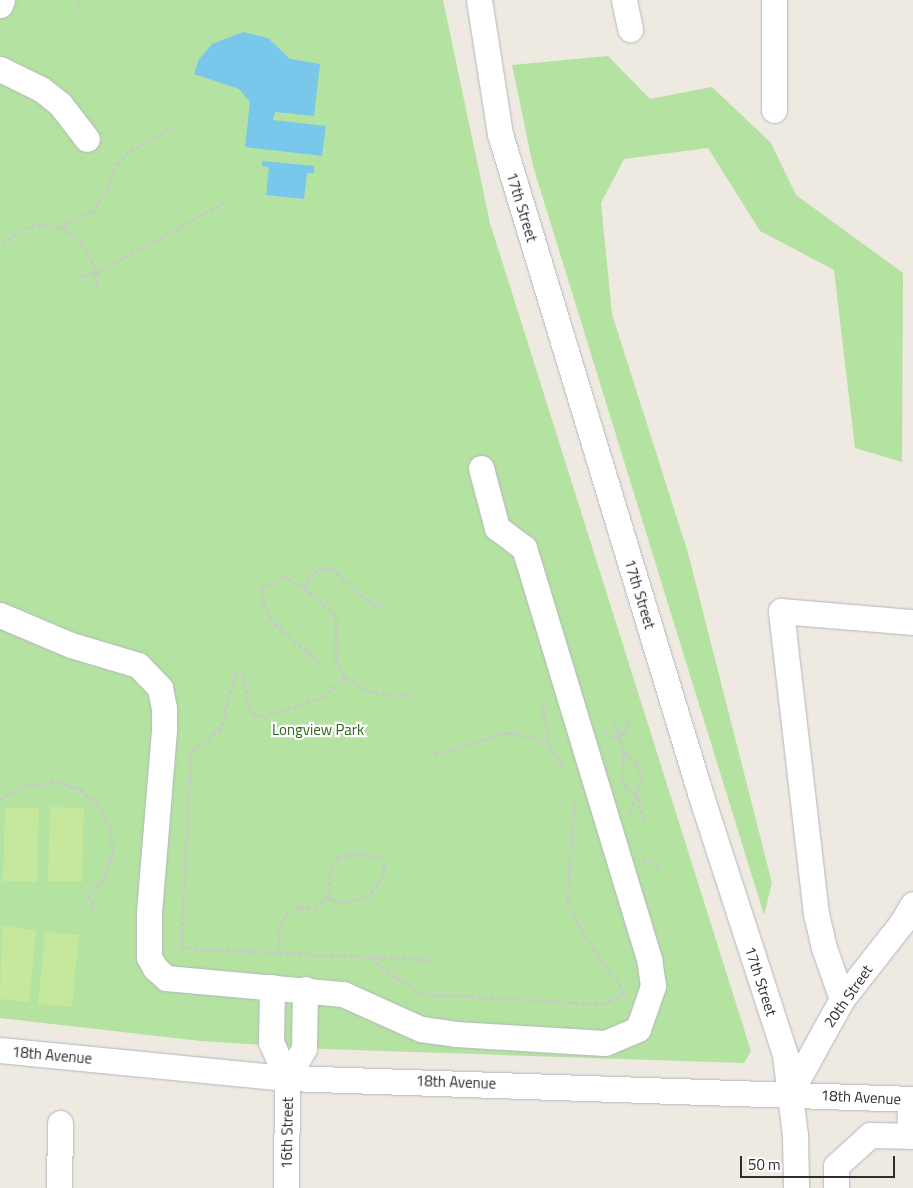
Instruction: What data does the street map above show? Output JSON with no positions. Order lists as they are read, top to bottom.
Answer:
{
  "streets": {
    "street": [
      "17th Street",
      "20th Street",
      "18th Avenue",
      "16th Street"
    ]
  },
  "crossings": [
    ["17th Street", "20th Street"],
    ["17th Street", "18th Avenue"],
    ["20th Street", "18th Avenue"],
    ["18th Avenue", "16th Street"]
  ],
  "parks": ["Longview Park"],
  "scale_bar": "50 m"
}
